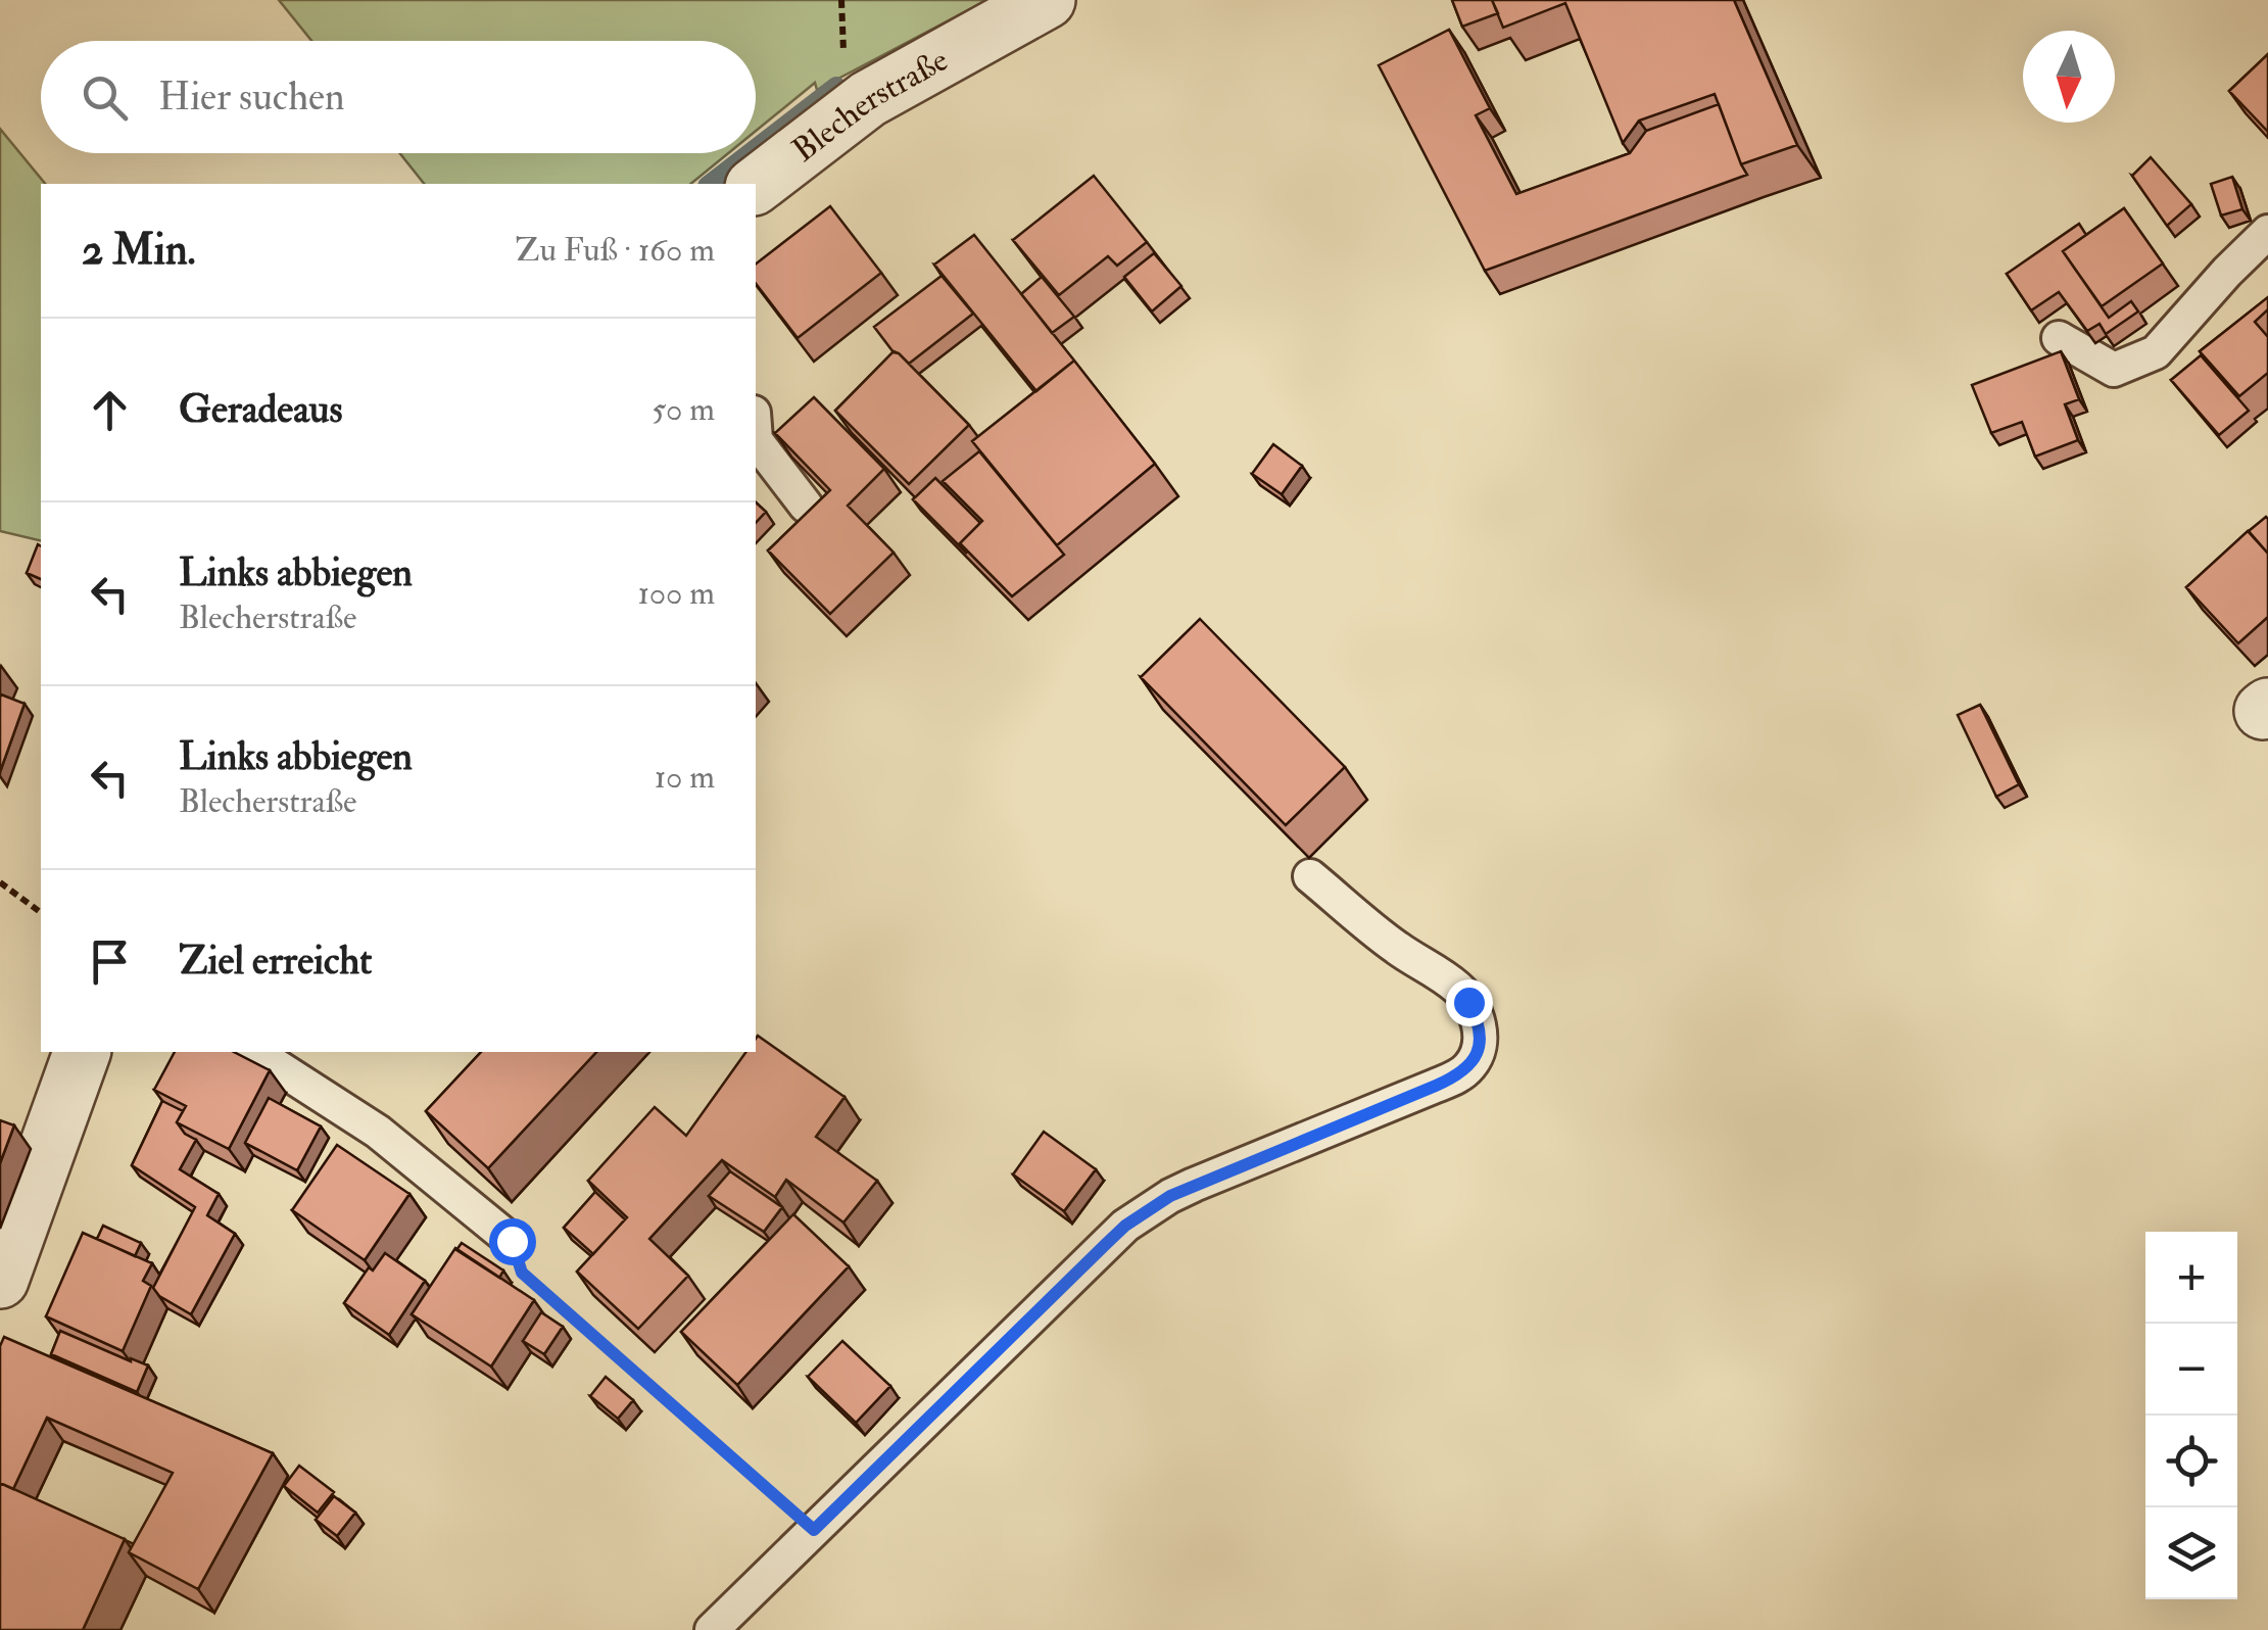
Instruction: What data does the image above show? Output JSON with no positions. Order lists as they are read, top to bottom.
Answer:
{
  "streets": {
    "street": ["Blecherstraße"]
  },
  "north": "bottom",
  "page": {
    "search": "Hier suchen",
    "heading": ["2 Min.", "Zu Fuß · 160 m"],
    "list": [
      ["Geradeaus", "50 m"],
      ["Links abbiegen", "Blecherstraße", "100 m"],
      ["Links abbiegen", "Blecherstraße", "10 m"],
      "Ziel erreicht"
    ],
    "map_buttons": ["+", "−"]
  }
}
